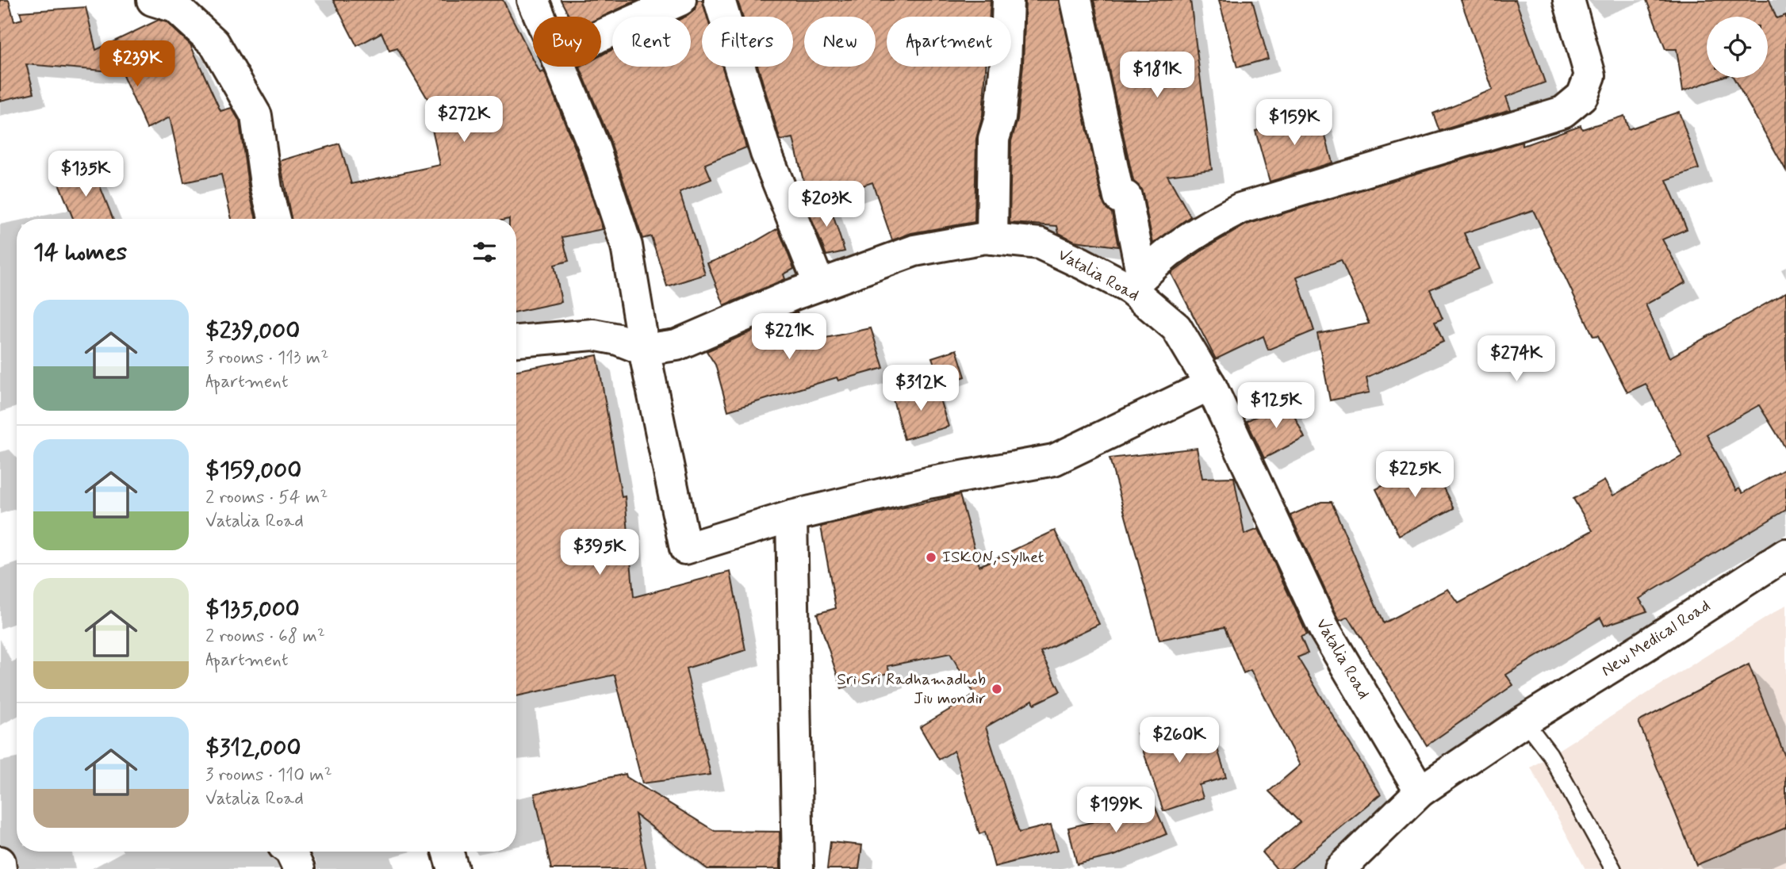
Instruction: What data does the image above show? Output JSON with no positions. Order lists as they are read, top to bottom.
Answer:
{
  "streets": {
    "street": ["Vatalia Road", "New Medical Road"]
  },
  "crossings": [
    ["Vatalia Road", "New Medical Road"]
  ],
  "places": ["ISKON, Sylhet", "Sri Sri Radhamadhob Jiu mondir"],
  "page": {
    "chip": [
      "Buy",
      "Rent",
      "Filters",
      "New",
      "Apartment"
    ],
    "price": [
      "$239K",
      "$181K",
      "$272K",
      "$159K",
      "$135K",
      "$203K",
      "$221K",
      "$274K",
      "$312K",
      "$125K",
      "$225K",
      "$395K",
      "$260K",
      "$199K"
    ],
    "heading": "14 homes",
    "list": [
      {
        "name": "$239,000",
        "note": "3 rooms · 113 m² · Apartment"
      },
      {
        "name": "$159,000",
        "note": "2 rooms · 54 m² · Vatalia Road"
      },
      {
        "name": "$135,000",
        "note": "2 rooms · 68 m² · Apartment"
      },
      {
        "name": "$312,000",
        "note": "3 rooms · 110 m² · Vatalia Road"
      }
    ]
  }
}
